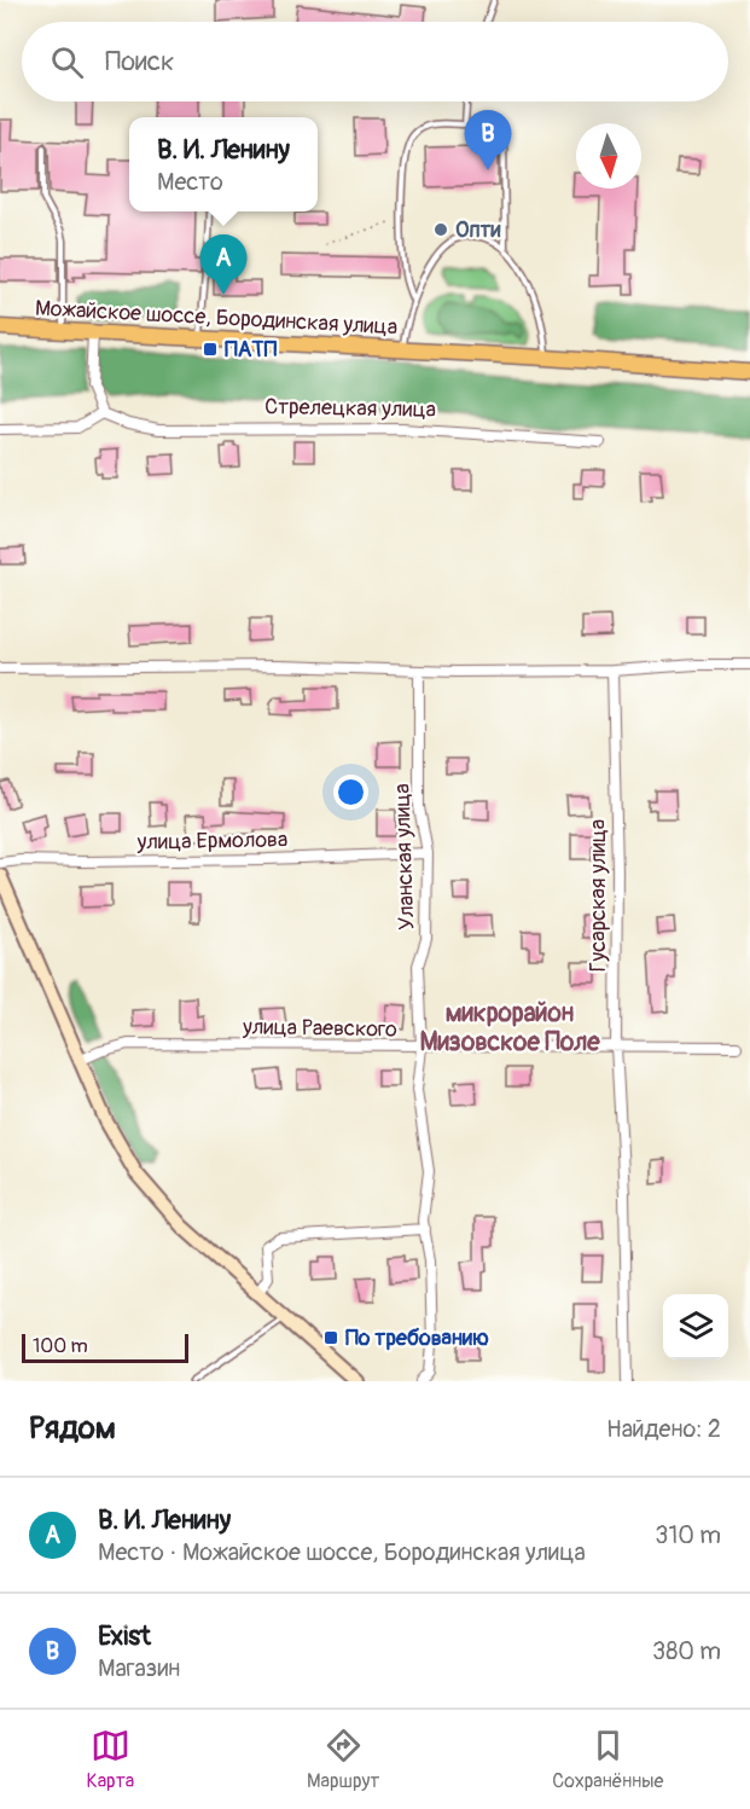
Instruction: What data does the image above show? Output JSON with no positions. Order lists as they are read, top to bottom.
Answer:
{
  "streets": {
    "main road": ["Можайское шоссе, Бородинская улица"],
    "street": [
      "Стрелецкая улица",
      "улица Ермолова",
      "Уланская улица",
      "Гусарская улица",
      "улица Раевского"
    ]
  },
  "crossings": [
    ["улица Ермолова", "Уланская улица"],
    ["Уланская улица", "улица Раевского"],
    ["Гусарская улица", "улица Раевского"]
  ],
  "districts": ["микрорайон Мизовское Поле"],
  "places": {
    "other": ["Опти"],
    "transit": ["ПАТП", "По требованию"]
  },
  "scale_bar": "100 m",
  "north": "bottom",
  "page": {
    "search": "Поиск",
    "pins": ["B", "A"],
    "popup": ["В. И. Ленину", "Место"],
    "scale": "100 m",
    "heading": ["Рядом", "Найдено: 2"],
    "list": [
      {
        "mark": "A",
        "name": "В. И. Ленину",
        "note": "Место · Можайское шоссе, Бородинская улица",
        "value": "310 m"
      },
      {
        "mark": "B",
        "name": "Exist",
        "note": "Магазин",
        "value": "380 m"
      }
    ],
    "nav": ["Карта", "Маршрут", "Сохранённые"]
  }
}
